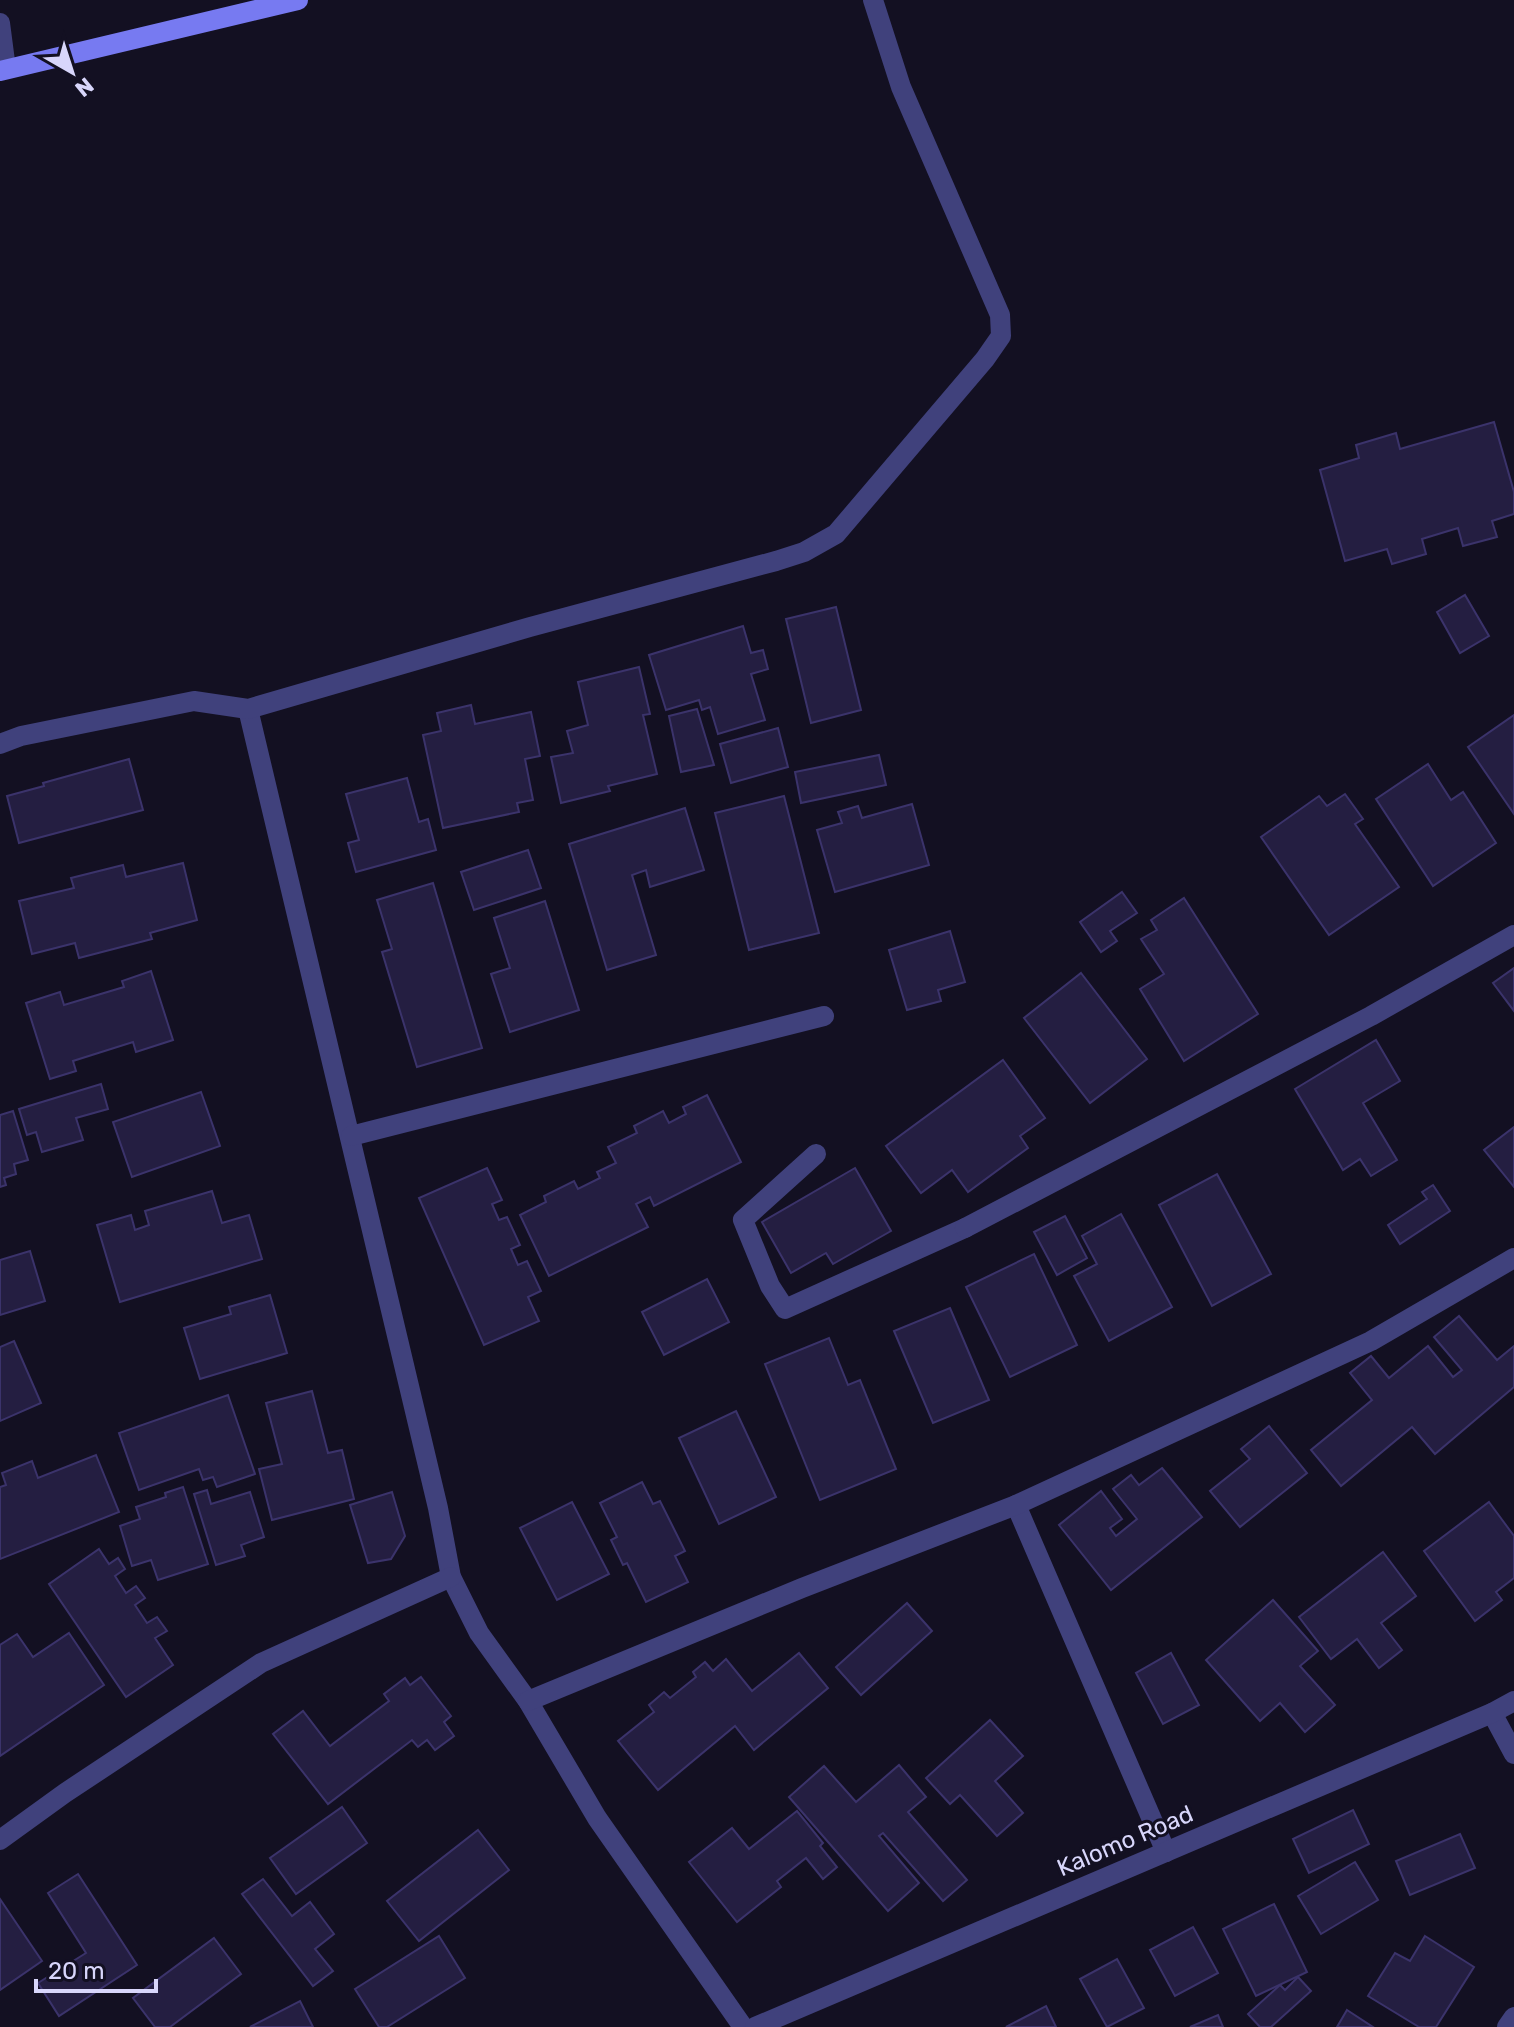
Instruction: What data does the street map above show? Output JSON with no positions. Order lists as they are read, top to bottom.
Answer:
{
  "streets": {
    "street": ["Kalomo Road"]
  },
  "scale_bar": "20 m",
  "north": "bottom right"
}
